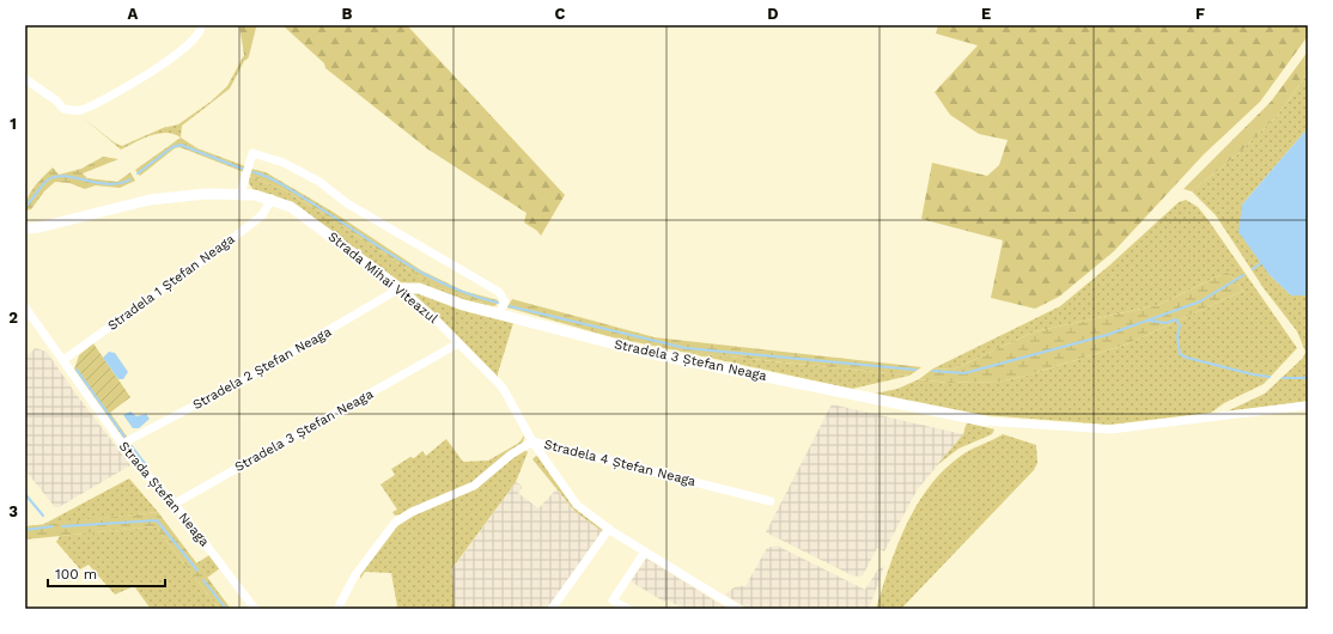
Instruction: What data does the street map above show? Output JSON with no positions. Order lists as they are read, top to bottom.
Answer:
{
  "streets": {
    "street": [
      "Strada Mihai Viteazul",
      "Stradela 1 Ștefan Neaga",
      "Stradela 3 Ștefan Neaga",
      "Stradela 2 Ștefan Neaga",
      "Stradela 4 Ștefan Neaga",
      "Strada Ștefan Neaga"
    ]
  },
  "crossings": [
    ["Strada Mihai Viteazul", "Stradela 1 Ștefan Neaga"],
    ["Strada Mihai Viteazul", "Stradela 3 Ștefan Neaga"],
    ["Strada Mihai Viteazul", "Stradela 2 Ștefan Neaga"],
    ["Strada Mihai Viteazul", "Stradela 4 Ștefan Neaga"],
    ["Stradela 1 Ștefan Neaga", "Strada Ștefan Neaga"],
    ["Stradela 3 Ștefan Neaga", "Stradela 2 Ștefan Neaga"],
    ["Stradela 3 Ștefan Neaga", "Strada Ștefan Neaga"],
    ["Stradela 2 Ștefan Neaga", "Strada Ștefan Neaga"]
  ],
  "scale_bar": "100 m",
  "grid": {
    "columns": [
      "A",
      "B",
      "C",
      "D",
      "E",
      "F"
    ],
    "rows": ["1", "2", "3"]
  }
}
